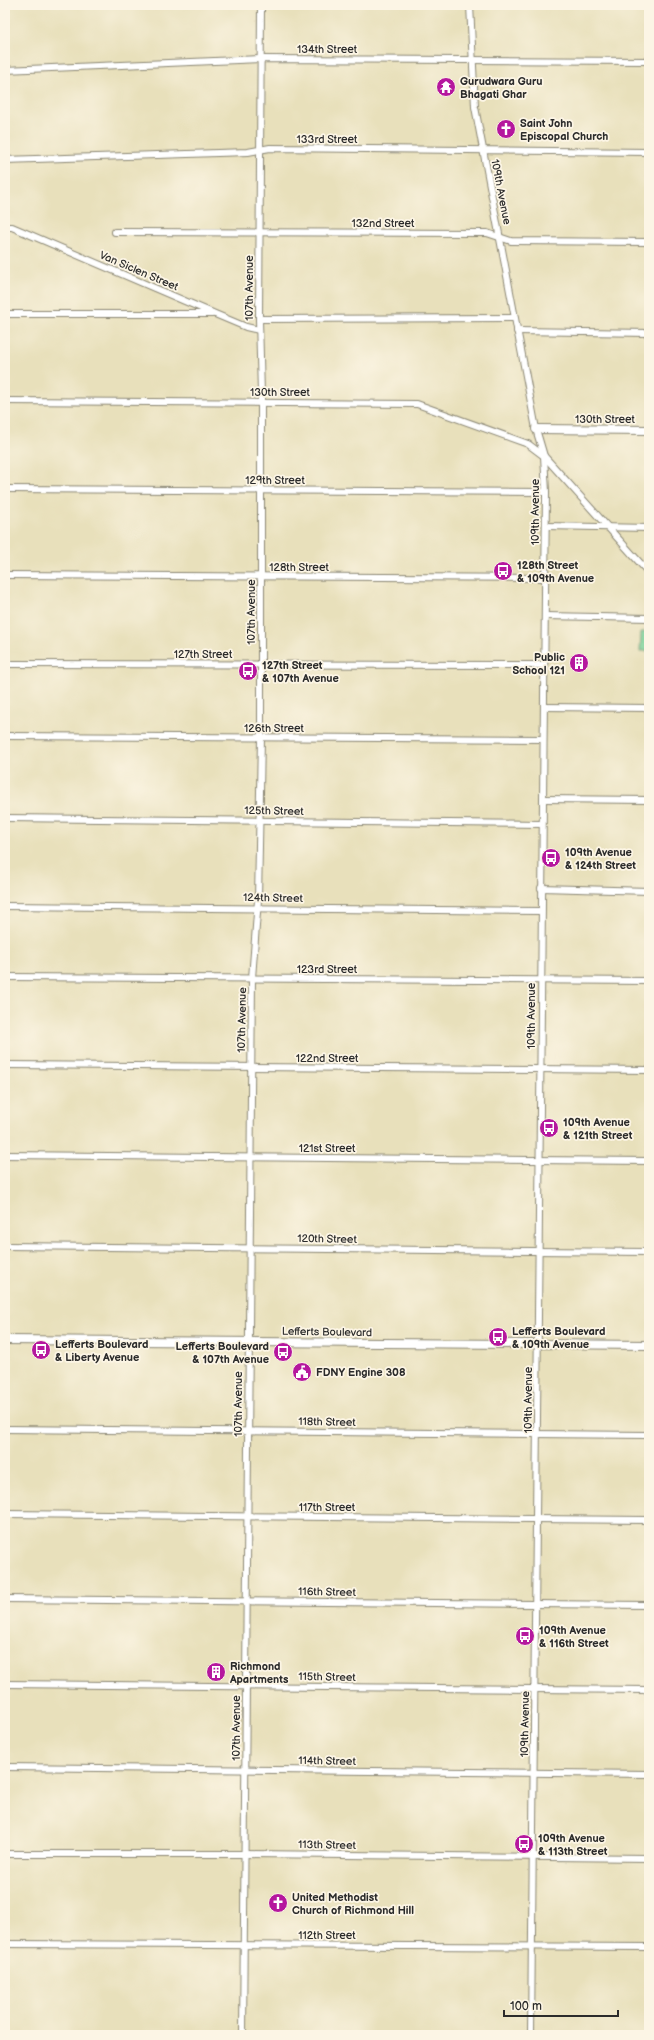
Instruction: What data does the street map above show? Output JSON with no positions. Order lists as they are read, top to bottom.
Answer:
{
  "streets": {
    "street": [
      "134th Street",
      "133rd Street",
      "109th Avenue",
      "132nd Street",
      "Van Siclen Street",
      "107th Avenue",
      "130th Street",
      "129th Street",
      "128th Street",
      "127th Street",
      "126th Street",
      "125th Street",
      "124th Street",
      "123rd Street",
      "122nd Street",
      "121st Street",
      "120th Street",
      "Lefferts Boulevard",
      "118th Street",
      "117th Street",
      "116th Street",
      "115th Street",
      "114th Street",
      "113th Street",
      "112th Street"
    ]
  },
  "crossings": [
    ["134th Street", "109th Avenue"],
    ["134th Street", "107th Avenue"],
    ["133rd Street", "109th Avenue"],
    ["133rd Street", "107th Avenue"],
    ["109th Avenue", "132nd Street"],
    ["109th Avenue", "130th Street"],
    ["109th Avenue", "129th Street"],
    ["109th Avenue", "128th Street"],
    ["109th Avenue", "127th Street"],
    ["109th Avenue", "126th Street"],
    ["109th Avenue", "125th Street"],
    ["109th Avenue", "124th Street"],
    ["109th Avenue", "123rd Street"],
    ["109th Avenue", "122nd Street"],
    ["109th Avenue", "121st Street"],
    ["109th Avenue", "120th Street"],
    ["109th Avenue", "Lefferts Boulevard"],
    ["109th Avenue", "118th Street"],
    ["109th Avenue", "117th Street"],
    ["109th Avenue", "116th Street"],
    ["109th Avenue", "115th Street"],
    ["109th Avenue", "114th Street"],
    ["109th Avenue", "113th Street"],
    ["109th Avenue", "112th Street"],
    ["132nd Street", "107th Avenue"],
    ["Van Siclen Street", "107th Avenue"],
    ["107th Avenue", "130th Street"],
    ["107th Avenue", "129th Street"],
    ["107th Avenue", "128th Street"],
    ["107th Avenue", "127th Street"],
    ["107th Avenue", "126th Street"],
    ["107th Avenue", "125th Street"],
    ["107th Avenue", "124th Street"],
    ["107th Avenue", "123rd Street"],
    ["107th Avenue", "122nd Street"],
    ["107th Avenue", "121st Street"],
    ["107th Avenue", "120th Street"],
    ["107th Avenue", "Lefferts Boulevard"],
    ["107th Avenue", "118th Street"],
    ["107th Avenue", "117th Street"],
    ["107th Avenue", "116th Street"],
    ["107th Avenue", "115th Street"],
    ["107th Avenue", "114th Street"],
    ["107th Avenue", "113th Street"],
    ["107th Avenue", "112th Street"]
  ],
  "places": {
    "temple": ["Gurudwara Guru Bhagati Ghar"],
    "church": ["Saint John Episcopal Church", "United Methodist Church of Richmond Hill"],
    "bus stop": [
      "128th Street & 109th Avenue",
      "127th Street & 107th Avenue",
      "109th Avenue & 124th Street",
      "109th Avenue & 121th Street",
      "Lefferts Boulevard & 109th Avenue",
      "Lefferts Boulevard & Liberty Avenue",
      "Lefferts Boulevard & 107th Avenue",
      "109th Avenue & 116th Street",
      "109th Avenue & 113th Street"
    ],
    "building": ["Public School 121", "Richmond Apartments"],
    "public building": ["FDNY Engine 308"]
  },
  "scale_bar": "100 m"
}
